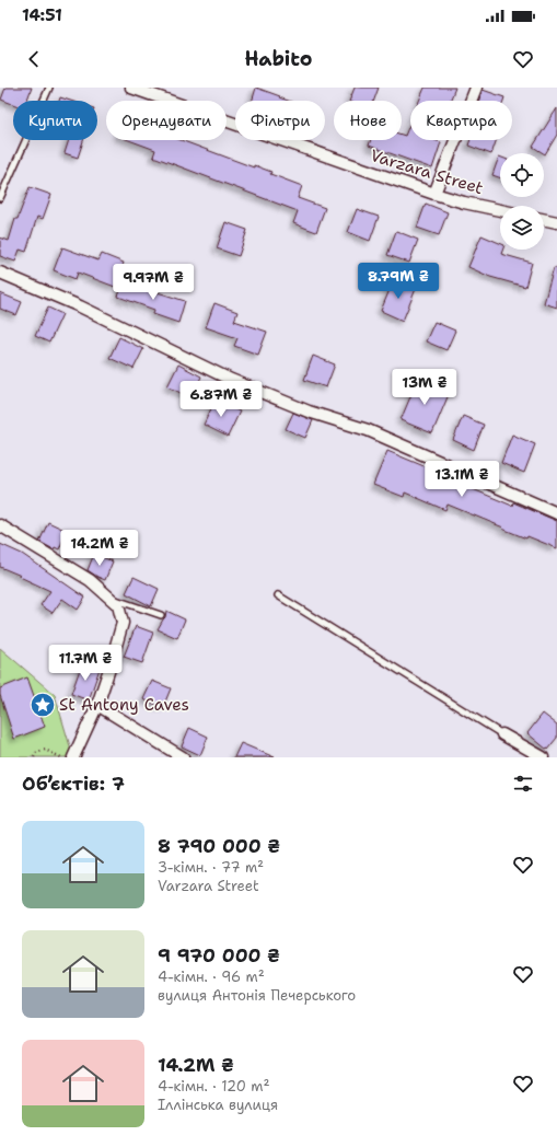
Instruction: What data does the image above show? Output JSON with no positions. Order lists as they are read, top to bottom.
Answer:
{
  "streets": {
    "street": ["Varzara Street"]
  },
  "places": {
    "place": ["St Antony Caves"]
  },
  "page": {
    "status": "14:51",
    "header": "Habito",
    "chip": [
      "Купити",
      "Орендувати",
      "Фільтри",
      "Нове",
      "Квартира"
    ],
    "price": [
      "8.79M ₴",
      "9.97M ₴",
      "13M ₴",
      "6.87M ₴",
      "13.1M ₴",
      "14.2M ₴",
      "11.7M ₴"
    ],
    "heading": "Об’єктів: 7",
    "list": [
      {
        "name": "8 790 000 ₴",
        "note": "3-кімн. · 77 m² · Varzara Street"
      },
      {
        "name": "9 970 000 ₴",
        "note": "4-кімн. · 96 m² · вулиця Антонія Печерського"
      },
      {
        "name": "14.2M ₴",
        "note": "4-кімн. · 120 m² · Іллінська вулиця"
      }
    ]
  }
}
